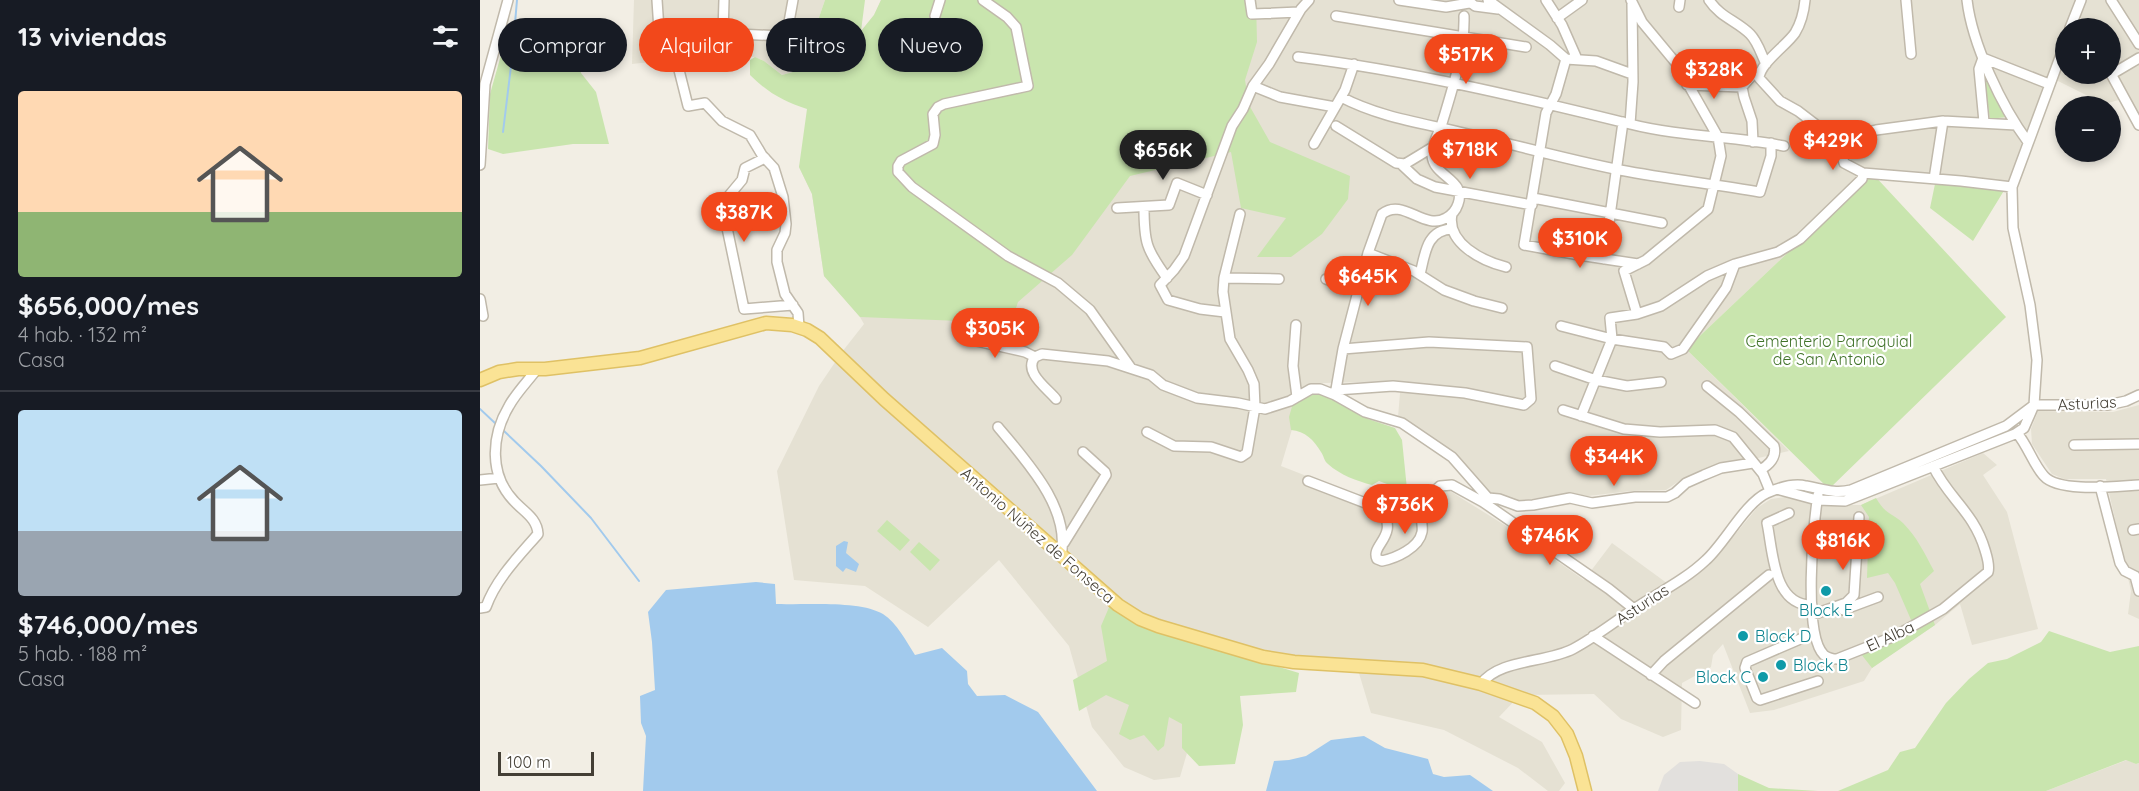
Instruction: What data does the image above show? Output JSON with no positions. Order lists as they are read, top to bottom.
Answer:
{
  "streets": {
    "main road": ["Antonio Núñez de Fonseca"],
    "street": ["Asturias", "El Alba"]
  },
  "crossings": [
    ["Asturias", "Antonio Núñez de Fonseca"],
    ["Asturias", "El Alba"]
  ],
  "parks": ["Cementerio Parroquial de San Antonio"],
  "places": [
    "Block E",
    "Block D",
    "Block B",
    "Block C"
  ],
  "scale_bar": "100 m",
  "page": {
    "heading": "13 viviendas",
    "map_buttons": ["+", "−"],
    "chip": [
      "Comprar",
      "Alquilar",
      "Filtros",
      "Nuevo"
    ],
    "price": [
      "$517K",
      "$328K",
      "$429K",
      "$718K",
      "$656K",
      "$387K",
      "$310K",
      "$645K",
      "$305K",
      "$344K",
      "$736K",
      "$746K",
      "$816K"
    ],
    "list": [
      {
        "name": "$656,000/mes",
        "note": "4 hab. · 132 m² · Casa"
      },
      {
        "name": "$746,000/mes",
        "note": "5 hab. · 188 m² · Casa"
      }
    ],
    "scale": "100 m"
  }
}
